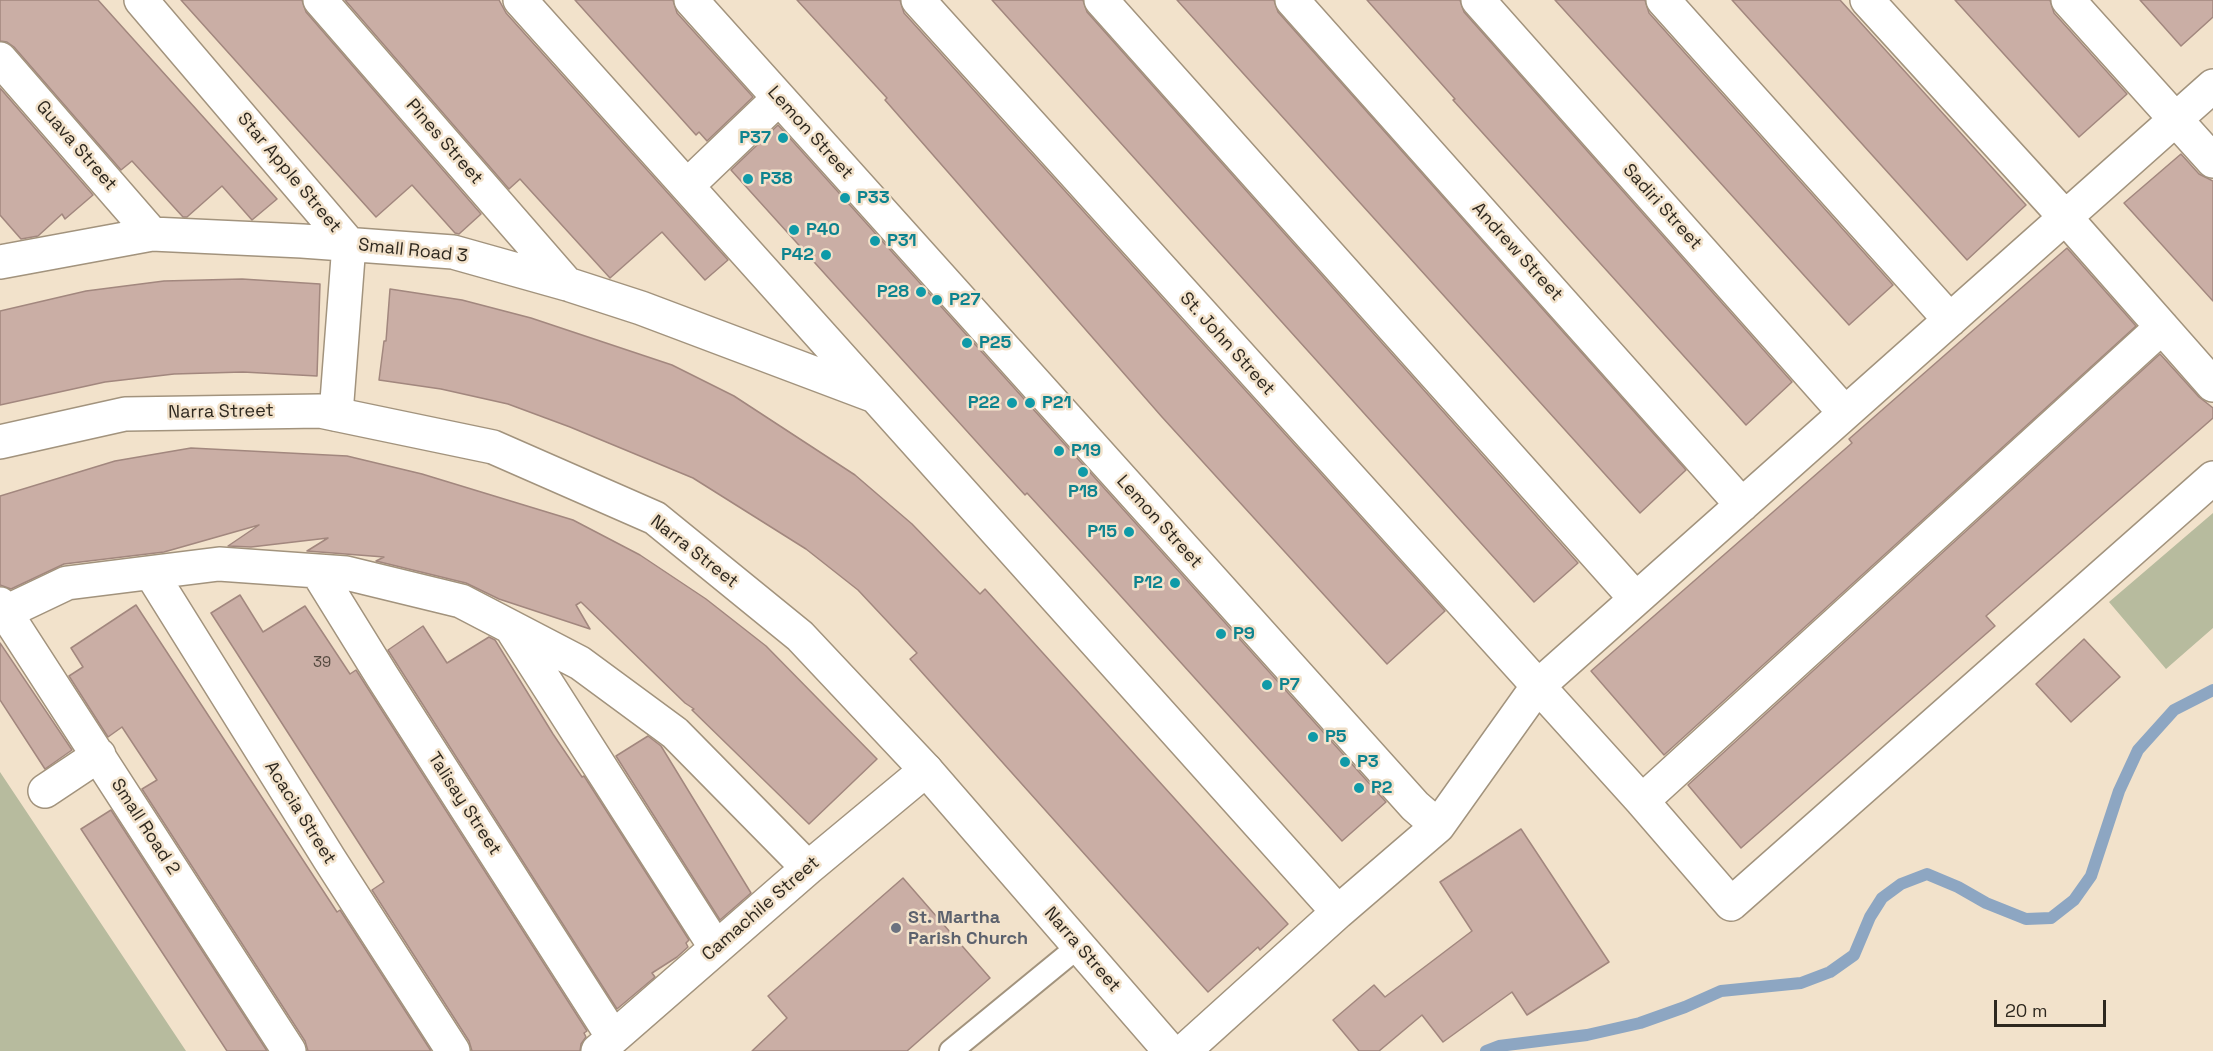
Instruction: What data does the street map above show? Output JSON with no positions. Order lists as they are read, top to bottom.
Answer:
{
  "streets": {
    "street": [
      "Lemon Street",
      "Pines Street",
      "Guava Street",
      "Star Apple Street",
      "Sadiri Street",
      "Small Road 3",
      "Andrew Street",
      "St. John Street",
      "Narra Street",
      "Talisay Street",
      "Acacia Street",
      "Small Road 2",
      "Camachile Street"
    ]
  },
  "crossings": [
    ["Pines Street", "Small Road 3"],
    ["Guava Street", "Small Road 3"],
    ["Star Apple Street", "Small Road 3"],
    ["Star Apple Street", "Narra Street"],
    ["Narra Street", "Camachile Street"],
    ["Talisay Street", "Camachile Street"]
  ],
  "places": [
    "P37",
    "P38",
    "P33",
    "P40",
    "P31",
    "P42",
    "P28",
    "P27",
    "P25",
    "P22",
    "P21",
    "P19",
    "P18",
    "P15",
    "P12",
    "P9",
    "P7",
    "P5",
    "P3",
    "P2",
    "St. Martha Parish Church"
  ],
  "house_numbers": ["39"],
  "scale_bar": "20 m"
}
